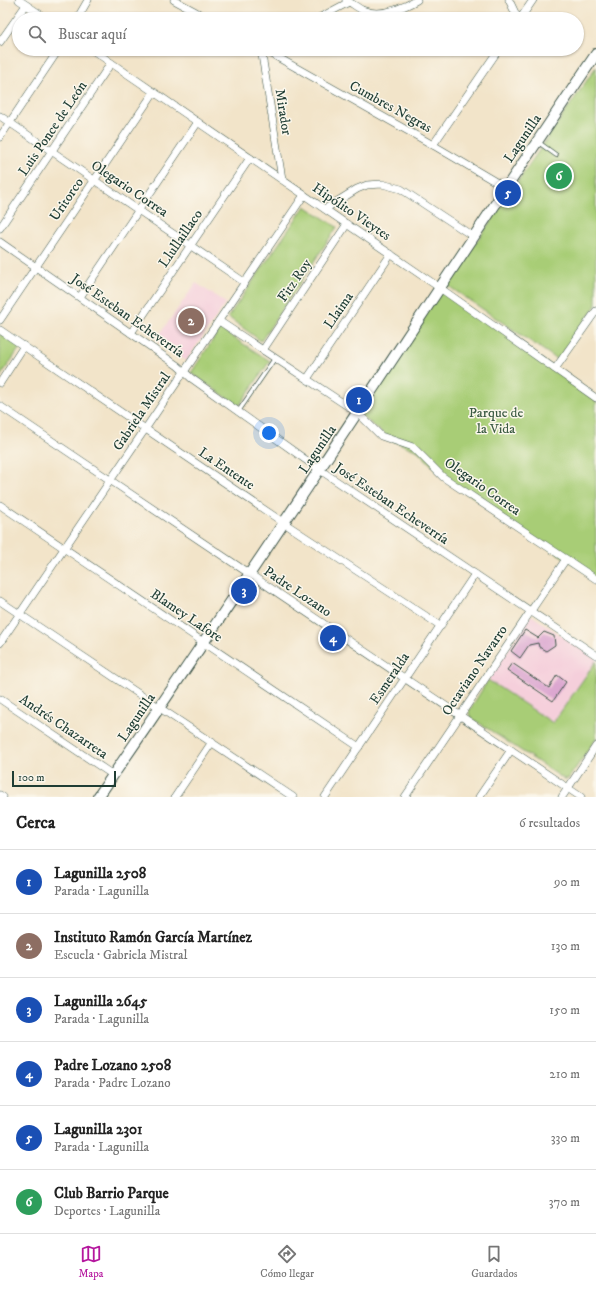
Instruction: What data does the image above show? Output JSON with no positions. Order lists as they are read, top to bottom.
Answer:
{
  "streets": {
    "main road": ["Lagunilla"],
    "street": [
      "Cumbres Negras",
      "Mirador",
      "Luis Ponce de León",
      "Olegario Correa",
      "Uritorco",
      "Hipólito Vieytes",
      "Llullaillaco",
      "Fitz Roy",
      "Llaima",
      "José Esteban Echeverría",
      "Gabriela Mistral",
      "La Entente",
      "Padre Lozano",
      "Blamey Lafore",
      "Octaviano Navarro",
      "Esmeralda",
      "Andrés Chazarreta"
    ]
  },
  "crossings": [
    ["Cumbres Negras", "Lagunilla"],
    ["Mirador", "Hipólito Vieytes"],
    ["Luis Ponce de León", "Olegario Correa"],
    ["Luis Ponce de León", "Hipólito Vieytes"],
    ["Lagunilla", "Olegario Correa"],
    ["Lagunilla", "Hipólito Vieytes"],
    ["Lagunilla", "José Esteban Echeverría"],
    ["Lagunilla", "La Entente"],
    ["Lagunilla", "Padre Lozano"],
    ["Lagunilla", "Blamey Lafore"],
    ["Lagunilla", "Andrés Chazarreta"],
    ["Olegario Correa", "Uritorco"],
    ["Olegario Correa", "Llullaillaco"],
    ["Olegario Correa", "Fitz Roy"],
    ["Olegario Correa", "Llaima"],
    ["Olegario Correa", "Gabriela Mistral"],
    ["Olegario Correa", "Octaviano Navarro"],
    ["Uritorco", "Hipólito Vieytes"],
    ["Uritorco", "José Esteban Echeverría"],
    ["Hipólito Vieytes", "Llullaillaco"],
    ["Hipólito Vieytes", "Fitz Roy"],
    ["Hipólito Vieytes", "Llaima"],
    ["Hipólito Vieytes", "Gabriela Mistral"],
    ["Llullaillaco", "José Esteban Echeverría"],
    ["José Esteban Echeverría", "Gabriela Mistral"],
    ["José Esteban Echeverría", "Octaviano Navarro"],
    ["José Esteban Echeverría", "Esmeralda"],
    ["Gabriela Mistral", "La Entente"],
    ["Gabriela Mistral", "Padre Lozano"],
    ["Gabriela Mistral", "Blamey Lafore"],
    ["La Entente", "Esmeralda"],
    ["Padre Lozano", "Octaviano Navarro"],
    ["Padre Lozano", "Esmeralda"],
    ["Blamey Lafore", "Esmeralda"]
  ],
  "parks": ["Parque de la Vida"],
  "scale_bar": "100 m",
  "page": {
    "search": "Buscar aquí",
    "pins": [
      "6",
      "5",
      "2",
      "1",
      "3",
      "4"
    ],
    "scale": "100 m",
    "heading": ["Cerca", "6 resultados"],
    "list": [
      {
        "mark": "1",
        "name": "Lagunilla 2508",
        "note": "Parada · Lagunilla",
        "value": "90 m"
      },
      {
        "mark": "2",
        "name": "Instituto Ramón García Martínez",
        "note": "Escuela · Gabriela Mistral",
        "value": "130 m"
      },
      {
        "mark": "3",
        "name": "Lagunilla 2645",
        "note": "Parada · Lagunilla",
        "value": "150 m"
      },
      {
        "mark": "4",
        "name": "Padre Lozano 2508",
        "note": "Parada · Padre Lozano",
        "value": "210 m"
      },
      {
        "mark": "5",
        "name": "Lagunilla 2301",
        "note": "Parada · Lagunilla",
        "value": "330 m"
      },
      {
        "mark": "6",
        "name": "Club Barrio Parque",
        "note": "Deportes · Lagunilla",
        "value": "370 m"
      }
    ],
    "nav": ["Mapa", "Cómo llegar", "Guardados"]
  }
}
